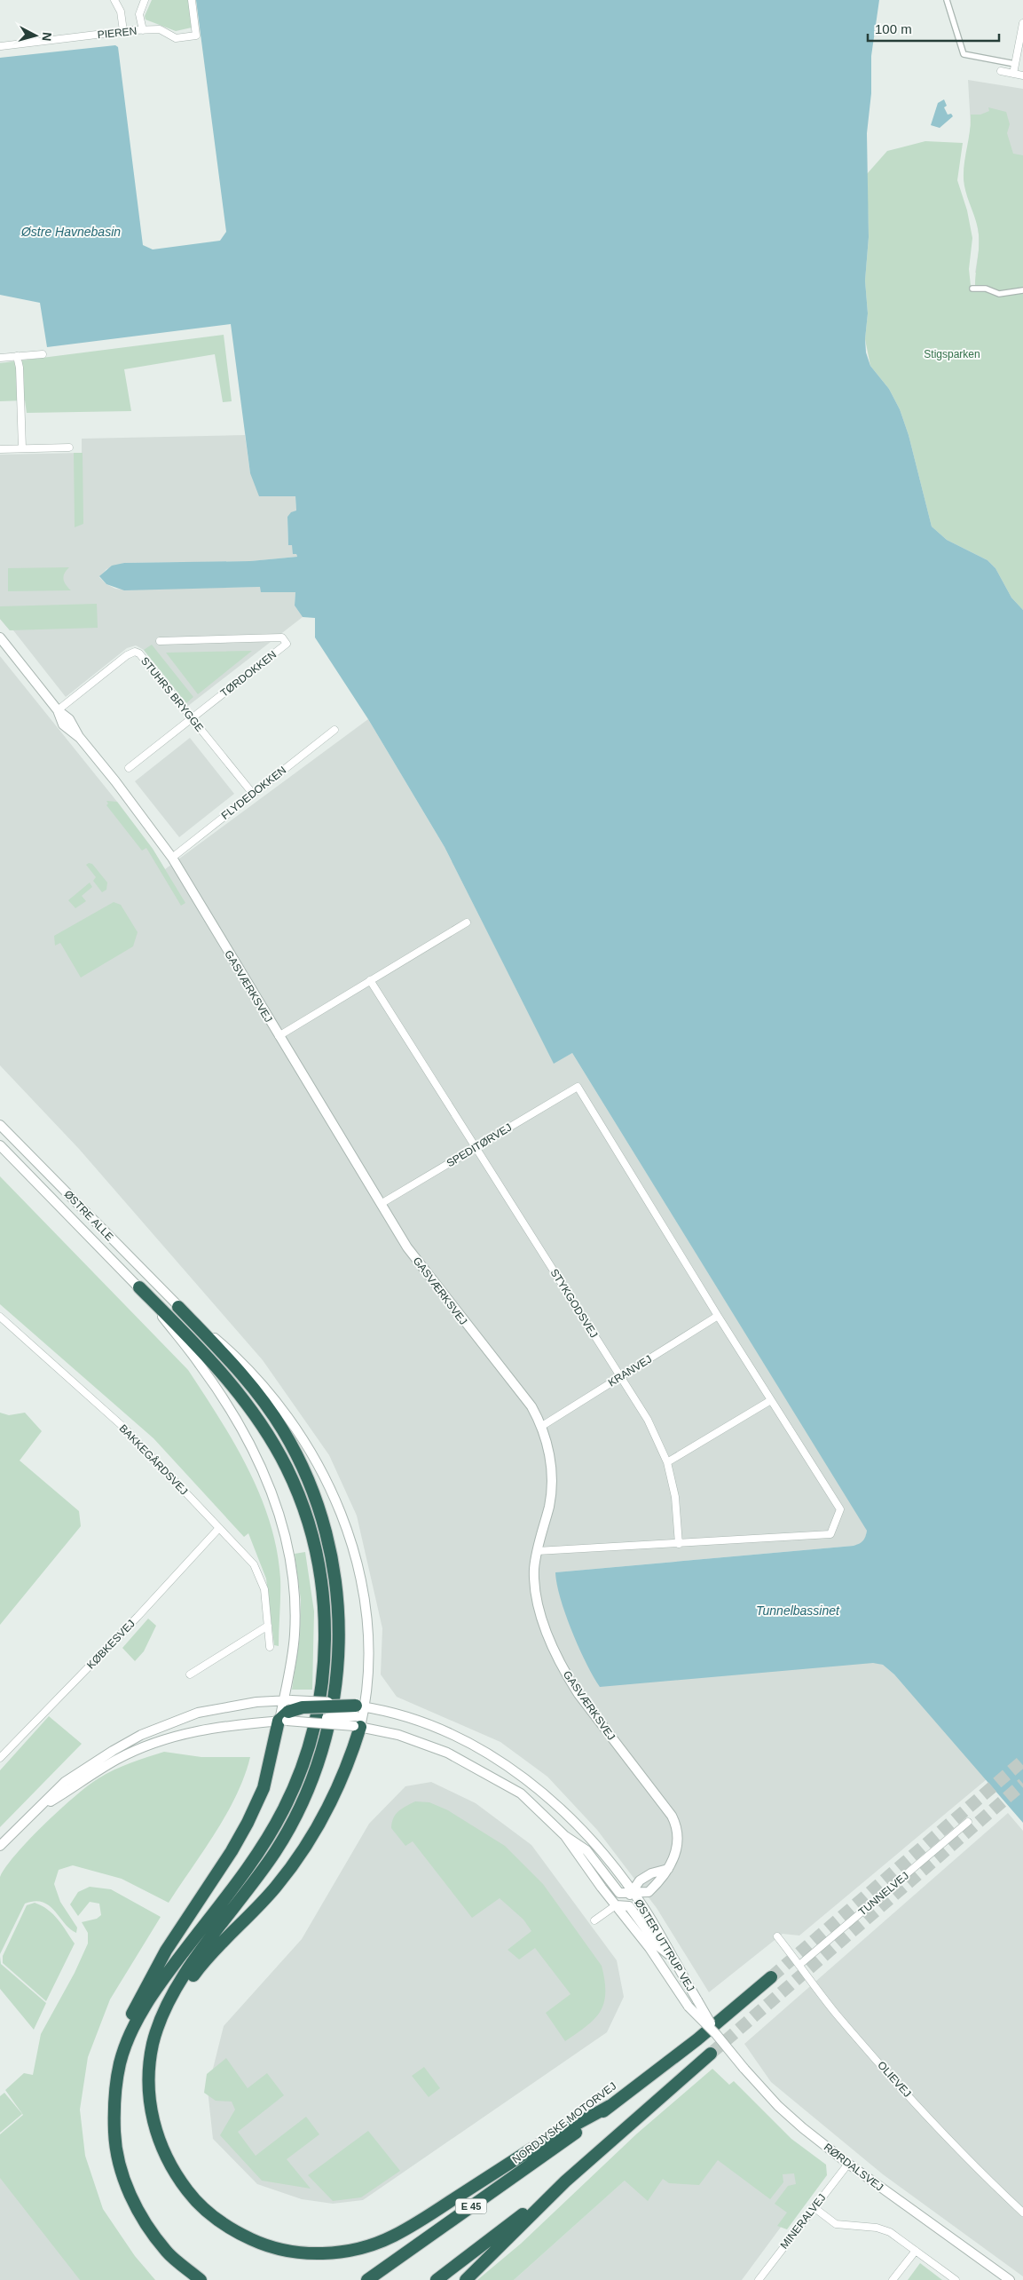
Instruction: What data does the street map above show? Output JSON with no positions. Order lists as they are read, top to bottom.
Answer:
{
  "streets": {
    "highway": ["NORDJYSKE MOTORVEJ", "E 45"],
    "street": [
      "PIEREN",
      "TØRDOKKEN",
      "STUHRS BRYGGE",
      "FLYDEDOKKEN",
      "GASVÆRKSVEJ",
      "SPEDITØRVEJ",
      "ØSTRE ALLE",
      "STYKGODSVEJ",
      "KRANVEJ",
      "BAKKEGÅRDSVEJ",
      "KØBKESVEJ",
      "TUNNELVEJ",
      "ØSTER UTTRUP VEJ",
      "OLIEVEJ",
      "RØRDALSVEJ",
      "MINERALVEJ"
    ]
  },
  "crossings": [
    ["TØRDOKKEN", "STUHRS BRYGGE"],
    ["STUHRS BRYGGE", "FLYDEDOKKEN"],
    ["STUHRS BRYGGE", "GASVÆRKSVEJ"],
    ["FLYDEDOKKEN", "GASVÆRKSVEJ"],
    ["GASVÆRKSVEJ", "SPEDITØRVEJ"],
    ["GASVÆRKSVEJ", "KRANVEJ"],
    ["GASVÆRKSVEJ", "ØSTER UTTRUP VEJ"],
    ["SPEDITØRVEJ", "STYKGODSVEJ"],
    ["SPEDITØRVEJ", "KRANVEJ"],
    ["ØSTRE ALLE", "ØSTER UTTRUP VEJ"],
    ["STYKGODSVEJ", "KRANVEJ"],
    ["BAKKEGÅRDSVEJ", "KØBKESVEJ"],
    ["TUNNELVEJ", "OLIEVEJ"],
    ["ØSTER UTTRUP VEJ", "RØRDALSVEJ"],
    ["RØRDALSVEJ", "MINERALVEJ"]
  ],
  "water": ["Østre Havnebasin", "Tunnelbassinet"],
  "parks": ["Stigsparken"],
  "scale_bar": "100 m",
  "north": "right"
}
